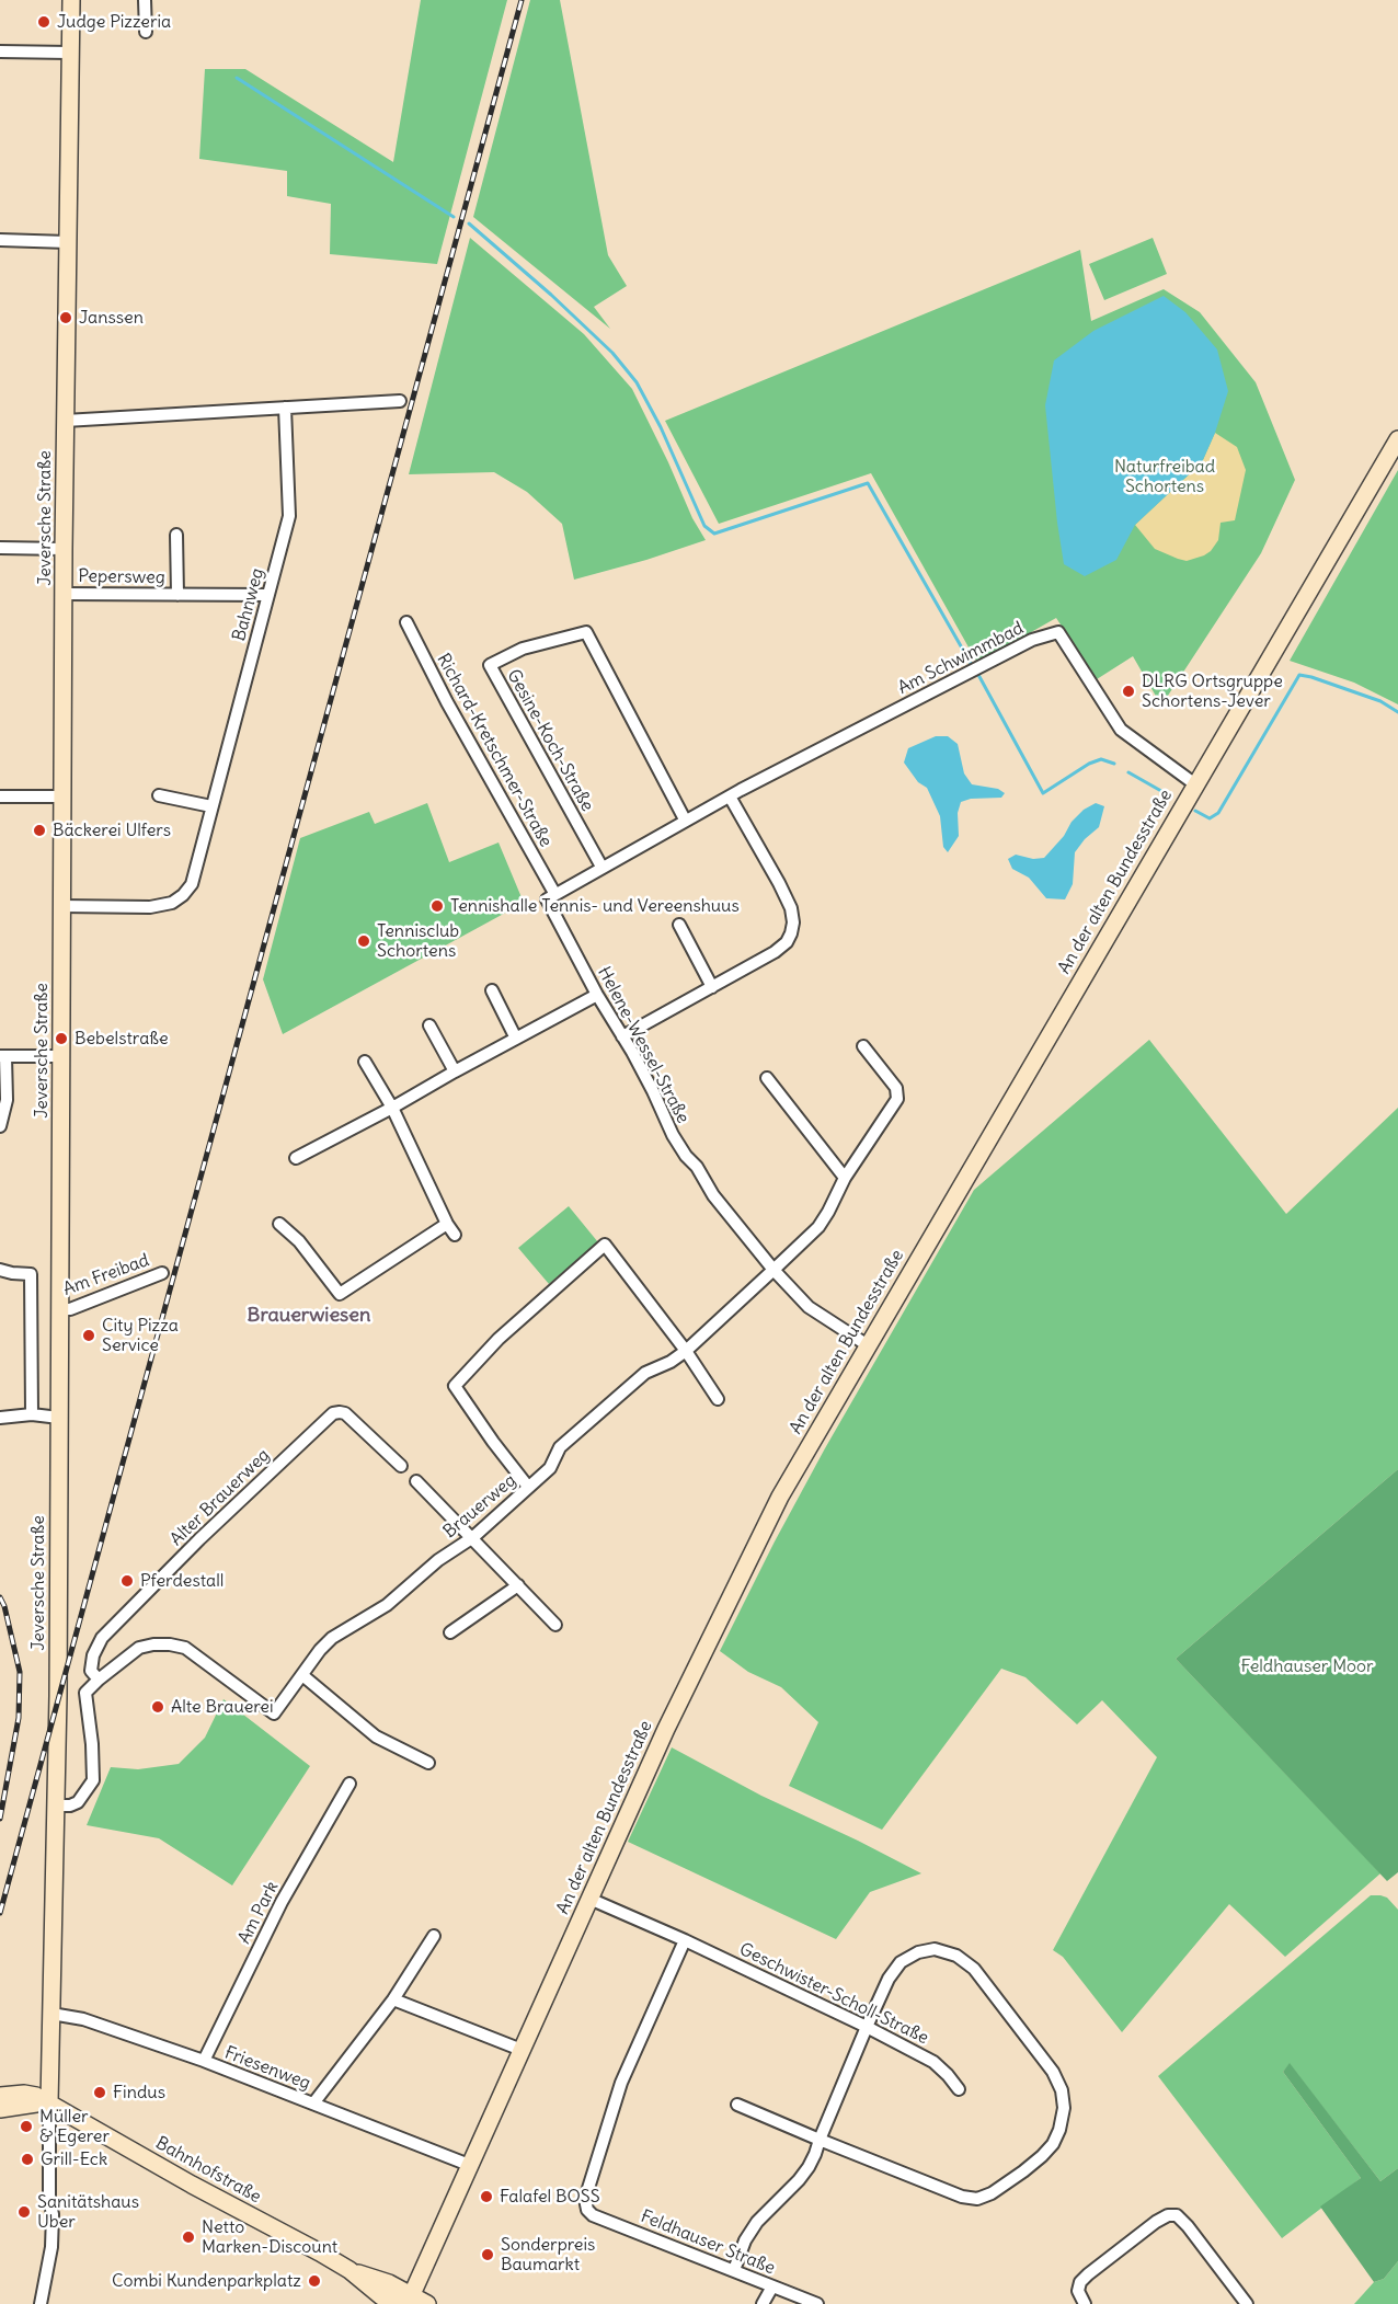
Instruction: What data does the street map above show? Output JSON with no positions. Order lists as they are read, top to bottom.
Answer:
{
  "streets": {
    "street": [
      "Jeversche Straße",
      "Pepersweg",
      "Bahnweg",
      "Am Schwimmbad",
      "Gesine-Koch-Straße",
      "Richard-Kretschmer-Straße",
      "An der alten Bundesstraße",
      "Helene-Wessel-Straße",
      "Am Freibad",
      "Alter Brauerweg",
      "Brauerweg",
      "Am Park",
      "Geschwister-Scholl-Straße",
      "Friesenweg",
      "Bahnhofstraße",
      "Feldhauser Straße"
    ]
  },
  "crossings": [
    ["Jeversche Straße", "Pepersweg"],
    ["Jeversche Straße", "Bahnweg"],
    ["Jeversche Straße", "Am Freibad"],
    ["Jeversche Straße", "Brauerweg"],
    ["Jeversche Straße", "Friesenweg"],
    ["Jeversche Straße", "Bahnhofstraße"],
    ["Pepersweg", "Bahnweg"],
    ["Am Schwimmbad", "An der alten Bundesstraße"],
    ["Richard-Kretschmer-Straße", "Helene-Wessel-Straße"],
    ["An der alten Bundesstraße", "Helene-Wessel-Straße"],
    ["An der alten Bundesstraße", "Geschwister-Scholl-Straße"],
    ["An der alten Bundesstraße", "Friesenweg"],
    ["An der alten Bundesstraße", "Bahnhofstraße"],
    ["Helene-Wessel-Straße", "Brauerweg"],
    ["Alter Brauerweg", "Brauerweg"],
    ["Am Park", "Friesenweg"],
    ["Geschwister-Scholl-Straße", "Feldhauser Straße"]
  ],
  "districts": ["Brauerwiesen"],
  "parks": ["Naturfreibad Schortens", "Feldhauser Moor"],
  "places": [
    "Judge Pizzeria",
    "Janssen",
    "DLRG Ortsgruppe Schortens-Jever",
    "Bäckerei Ulfers",
    "Tennishalle Tennis- und Vereenshuus",
    "Tennisclub Schortens",
    "Bebelstraße",
    "City Pizza Service",
    "Pferdestall",
    "Alte Brauerei",
    "Findus",
    "Müller & Egerer",
    "Grill-Eck",
    "Falafel BOSS",
    "Sanitätshaus Uber",
    "Netto Marken-Discount",
    "Sonderpreis Baumarkt",
    "Combi Kundenparkplatz"
  ]
}
